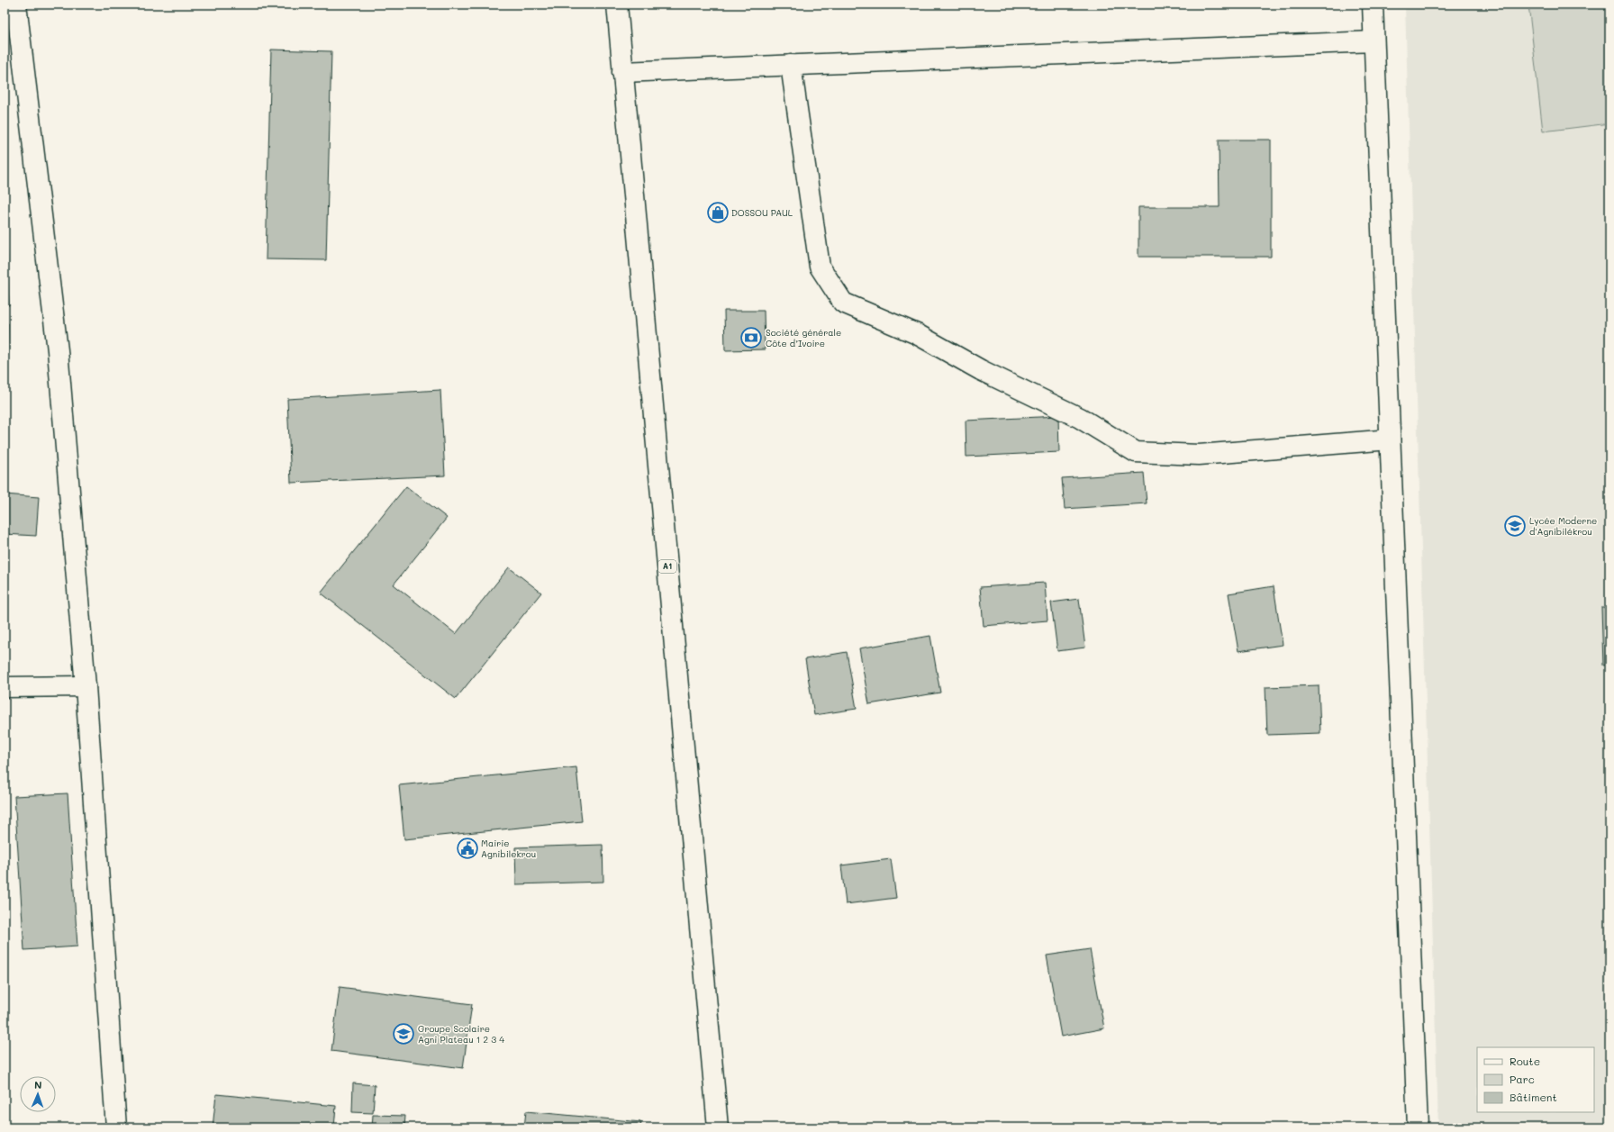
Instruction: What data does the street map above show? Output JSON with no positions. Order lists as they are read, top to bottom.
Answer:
{
  "streets": {
    "street": ["A1"]
  },
  "places": {
    "shop": ["DOSSOU PAUL"],
    "bank": ["Société générale Côte d’Ivoire"],
    "school or university": ["Lycée Moderne d'Agnibilékrou", "Groupe Scolaire Agni Plateau 1 2 3 4"],
    "public building": ["Mairie Agnibilekrou"]
  },
  "legend": ["Route", "Parc", "Bâtiment"],
  "north": "top"
}
